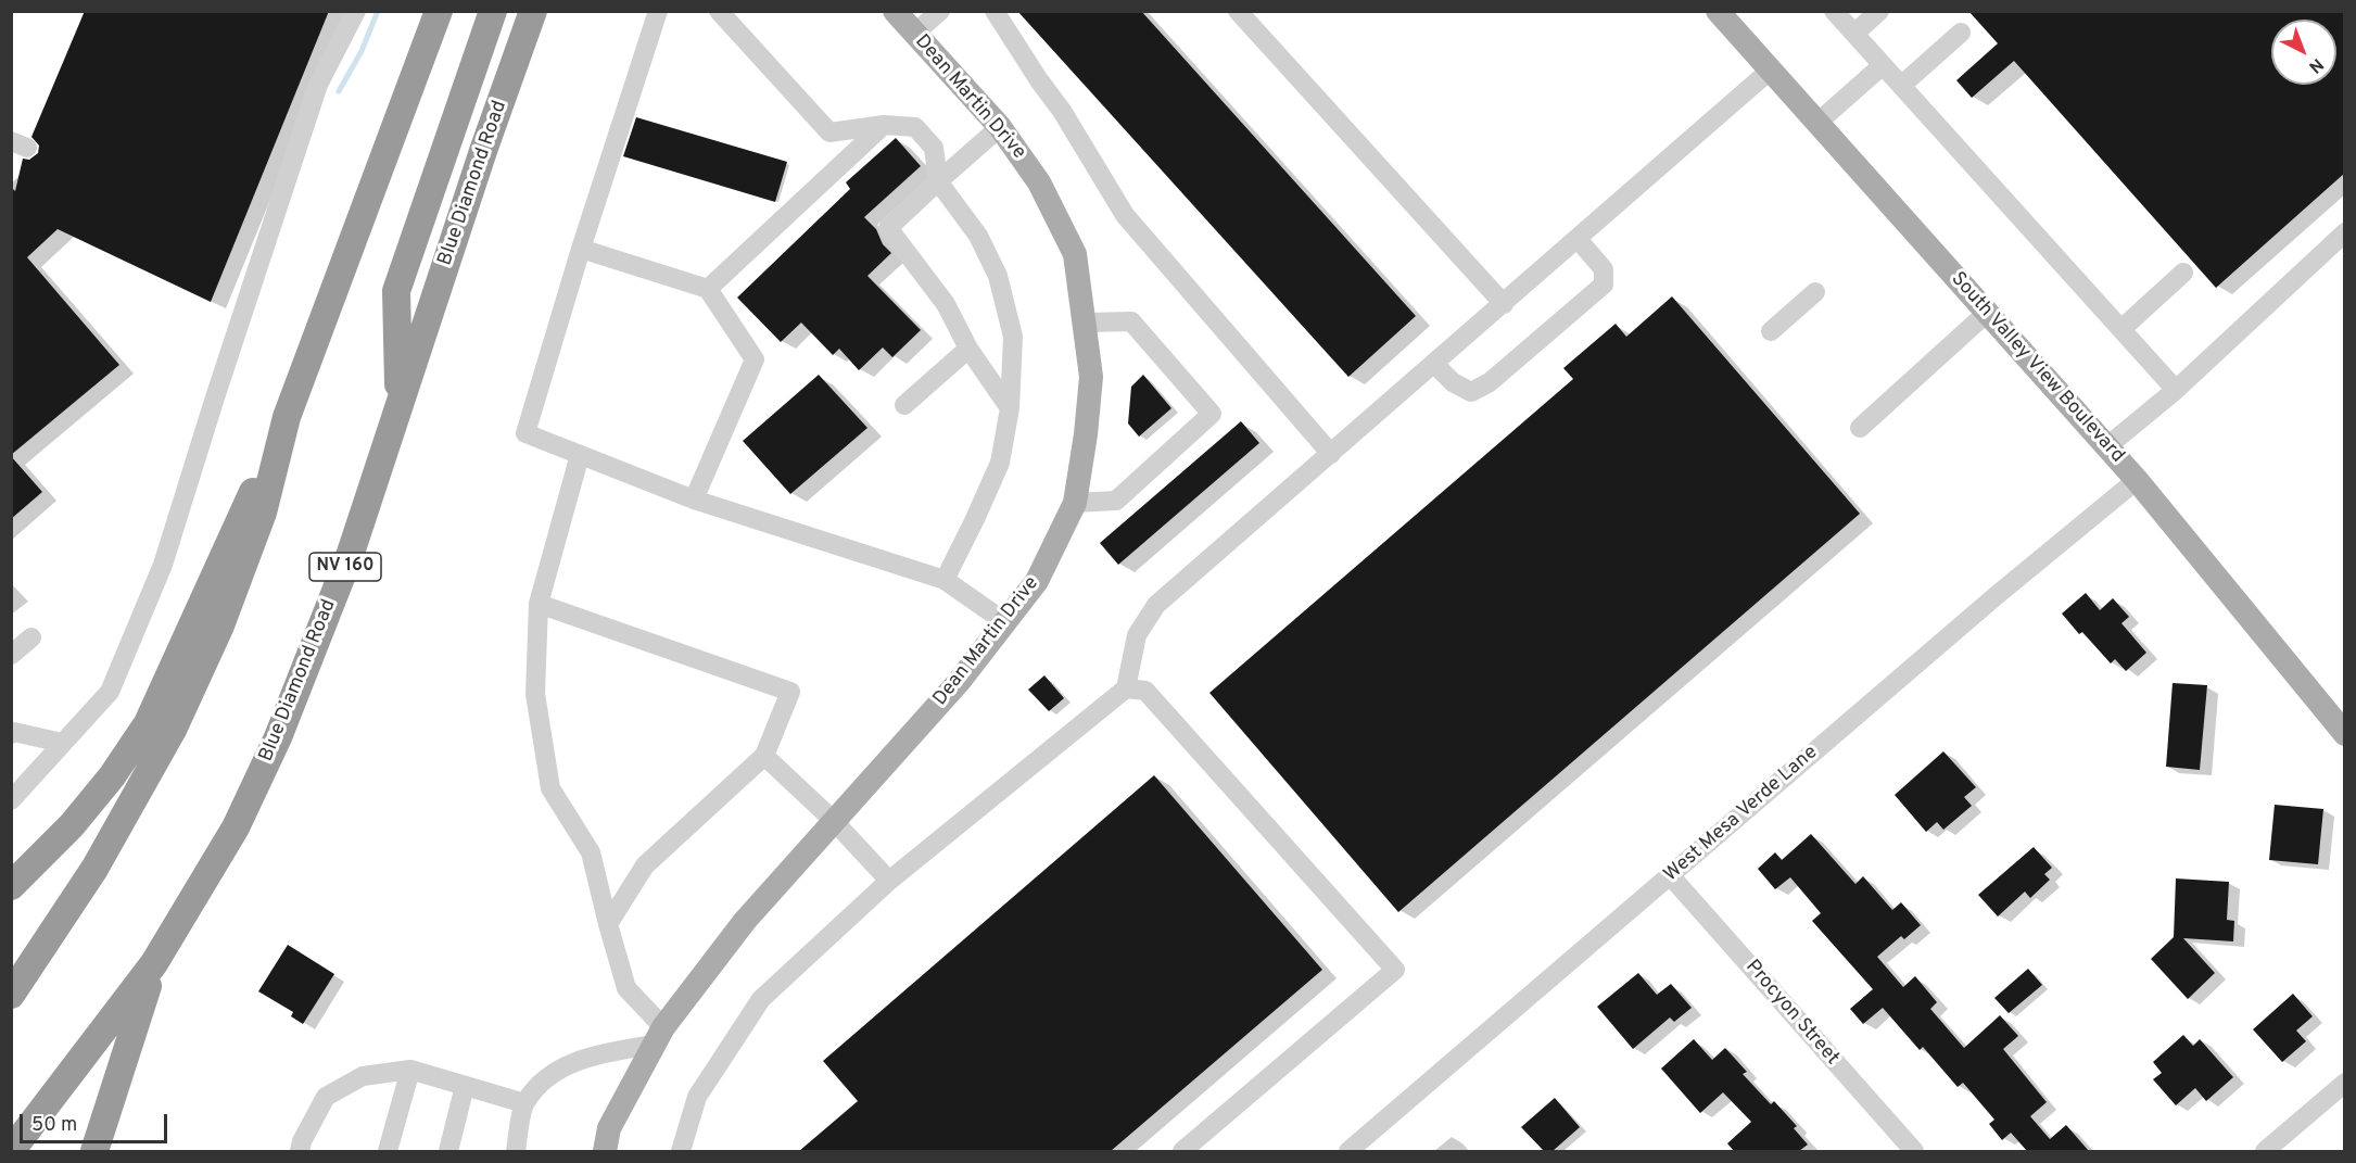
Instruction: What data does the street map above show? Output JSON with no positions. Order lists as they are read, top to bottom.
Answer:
{
  "streets": {
    "highway": ["Blue Diamond Road", "NV 160"],
    "main road": ["Dean Martin Drive", "South Valley View Boulevard"],
    "street": ["West Mesa Verde Lane", "Procyon Street"]
  },
  "crossings": [
    ["South Valley View Boulevard", "West Mesa Verde Lane"],
    ["West Mesa Verde Lane", "Procyon Street"]
  ],
  "scale_bar": "50 m",
  "north": "bottom right"
}
